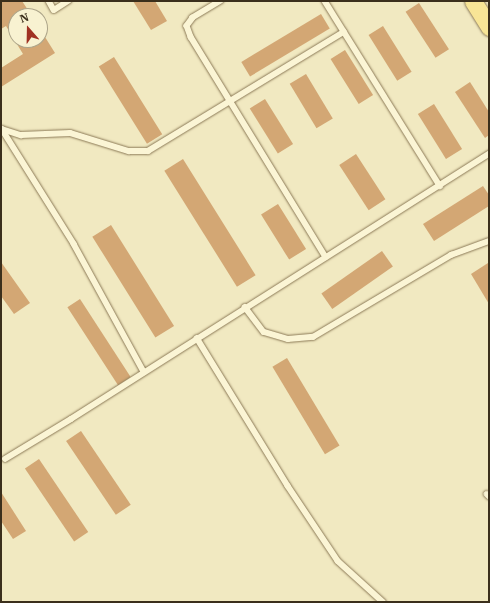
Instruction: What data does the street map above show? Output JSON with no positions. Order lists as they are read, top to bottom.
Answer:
{
  "north": "top"
}
